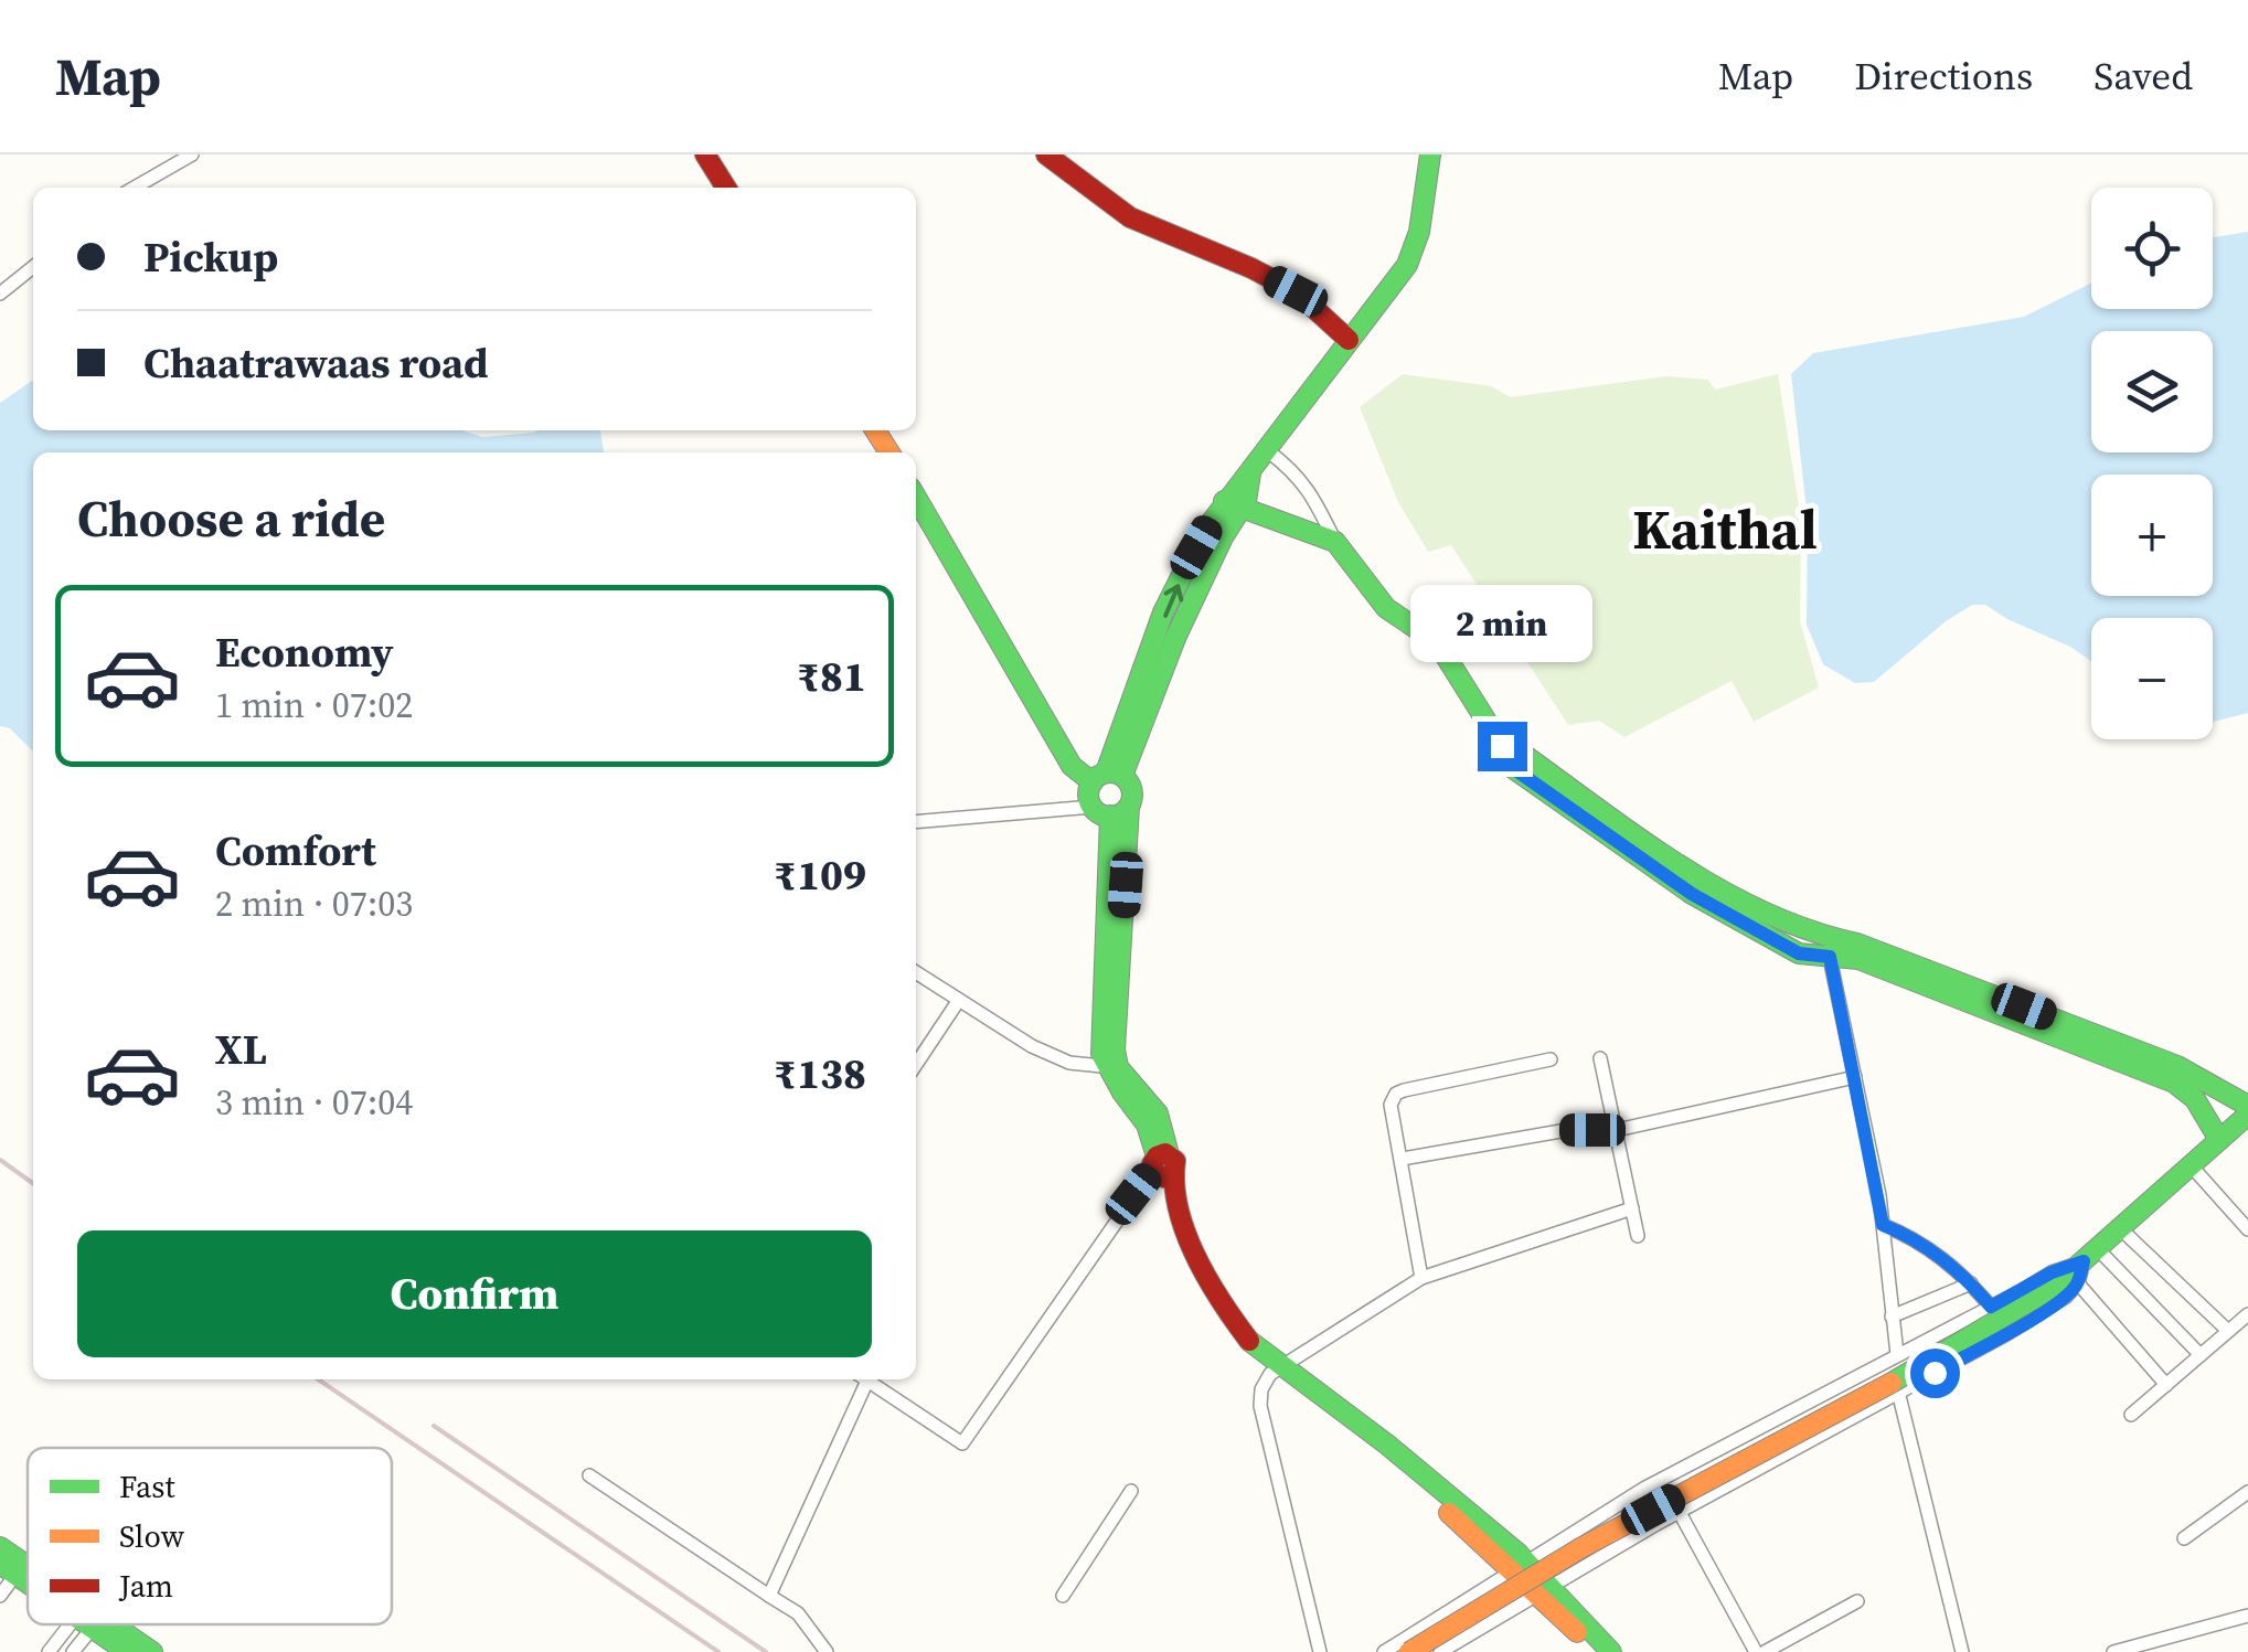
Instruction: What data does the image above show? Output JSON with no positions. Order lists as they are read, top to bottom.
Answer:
{
  "districts": ["Kaithal"],
  "legend": ["Fast", "Slow", "Jam"],
  "page": {
    "header": "Map",
    "nav": ["Map", "Directions", "Saved"],
    "map_buttons": ["+", "−"],
    "banner": ["Pickup", "Chaatrawaas road"],
    "heading": "Choose a ride",
    "bubble": "2 min",
    "list": [
      {
        "name": "Economy",
        "note": "1 min · 07:02",
        "value": "₹81"
      },
      {
        "name": "Comfort",
        "note": "2 min · 07:03",
        "value": "₹109"
      },
      {
        "name": "XL",
        "note": "3 min · 07:04",
        "value": "₹138"
      }
    ],
    "buttons": "Confirm"
  }
}
